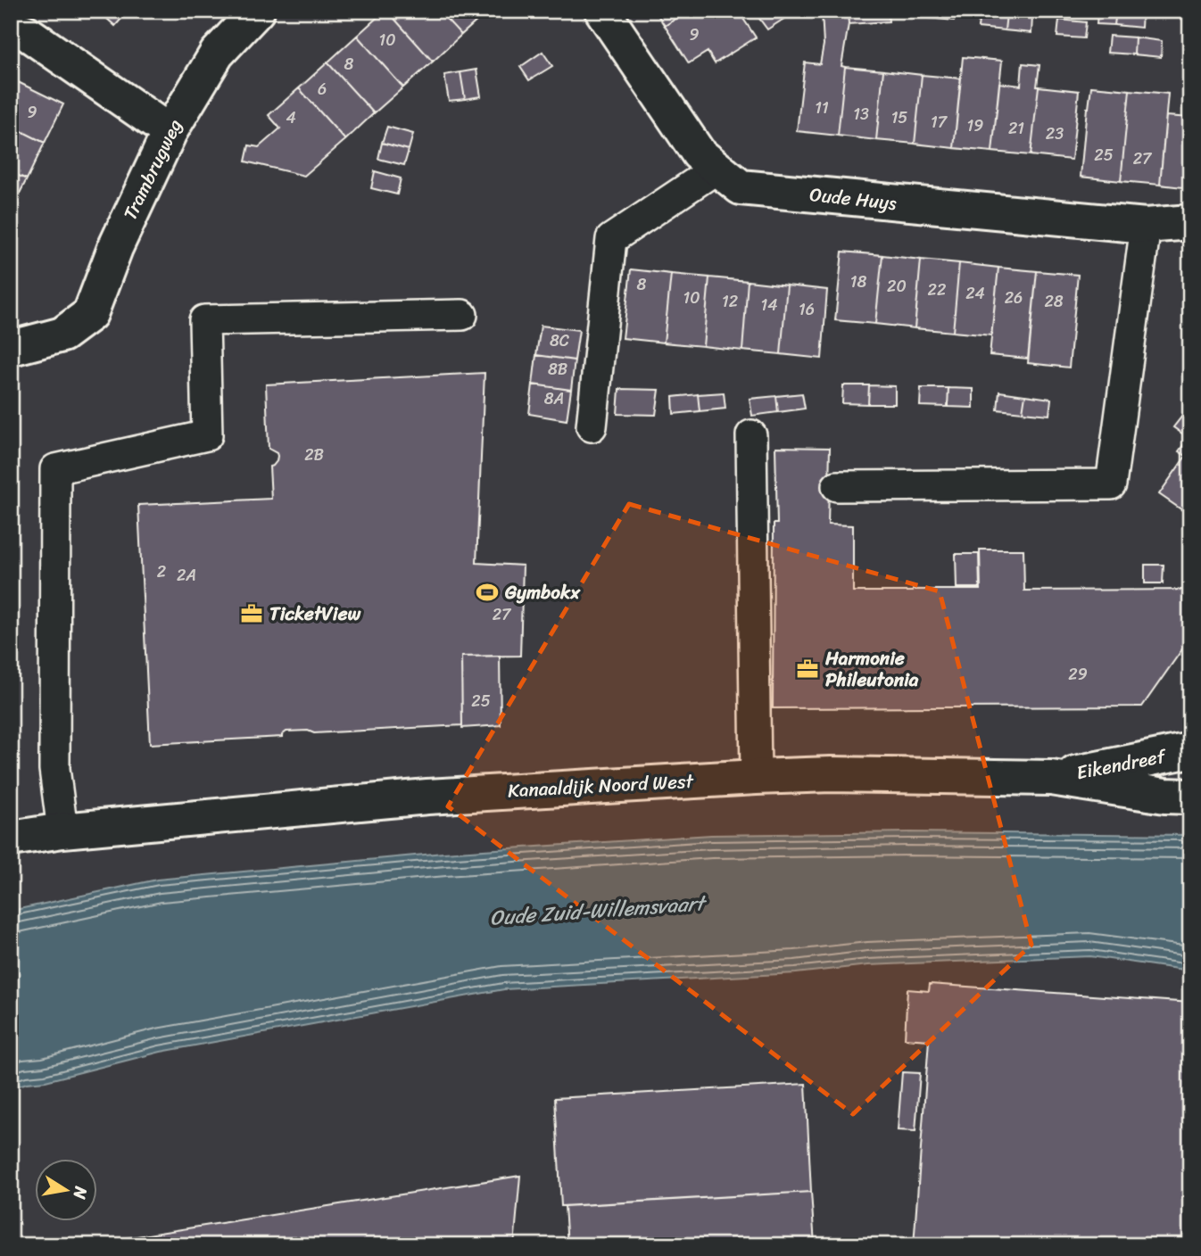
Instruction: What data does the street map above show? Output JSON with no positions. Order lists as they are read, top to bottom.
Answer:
{
  "streets": {
    "street": [
      "Trambrugweg",
      "Oude Huys",
      "Eikendreef",
      "Kanaaldijk Noord West"
    ]
  },
  "crossings": [
    ["Eikendreef", "Kanaaldijk Noord West"]
  ],
  "water": ["Oude Zuid-Willemsvaart"],
  "places": {
    "sports": ["Gymbokx"],
    "office": ["TicketView", "Harmonie Phileutonia"]
  },
  "house_numbers": [
    "9",
    "10",
    "8",
    "6",
    "11",
    "9",
    "13",
    "4",
    "15",
    "17",
    "19",
    "21",
    "23",
    "25",
    "27",
    "18",
    "8",
    "20",
    "22",
    "24",
    "10",
    "26",
    "12",
    "28",
    "14",
    "16",
    "8C",
    "8B",
    "8A",
    "2B",
    "2",
    "2A",
    "27",
    "29",
    "25"
  ],
  "north": "right"
}
